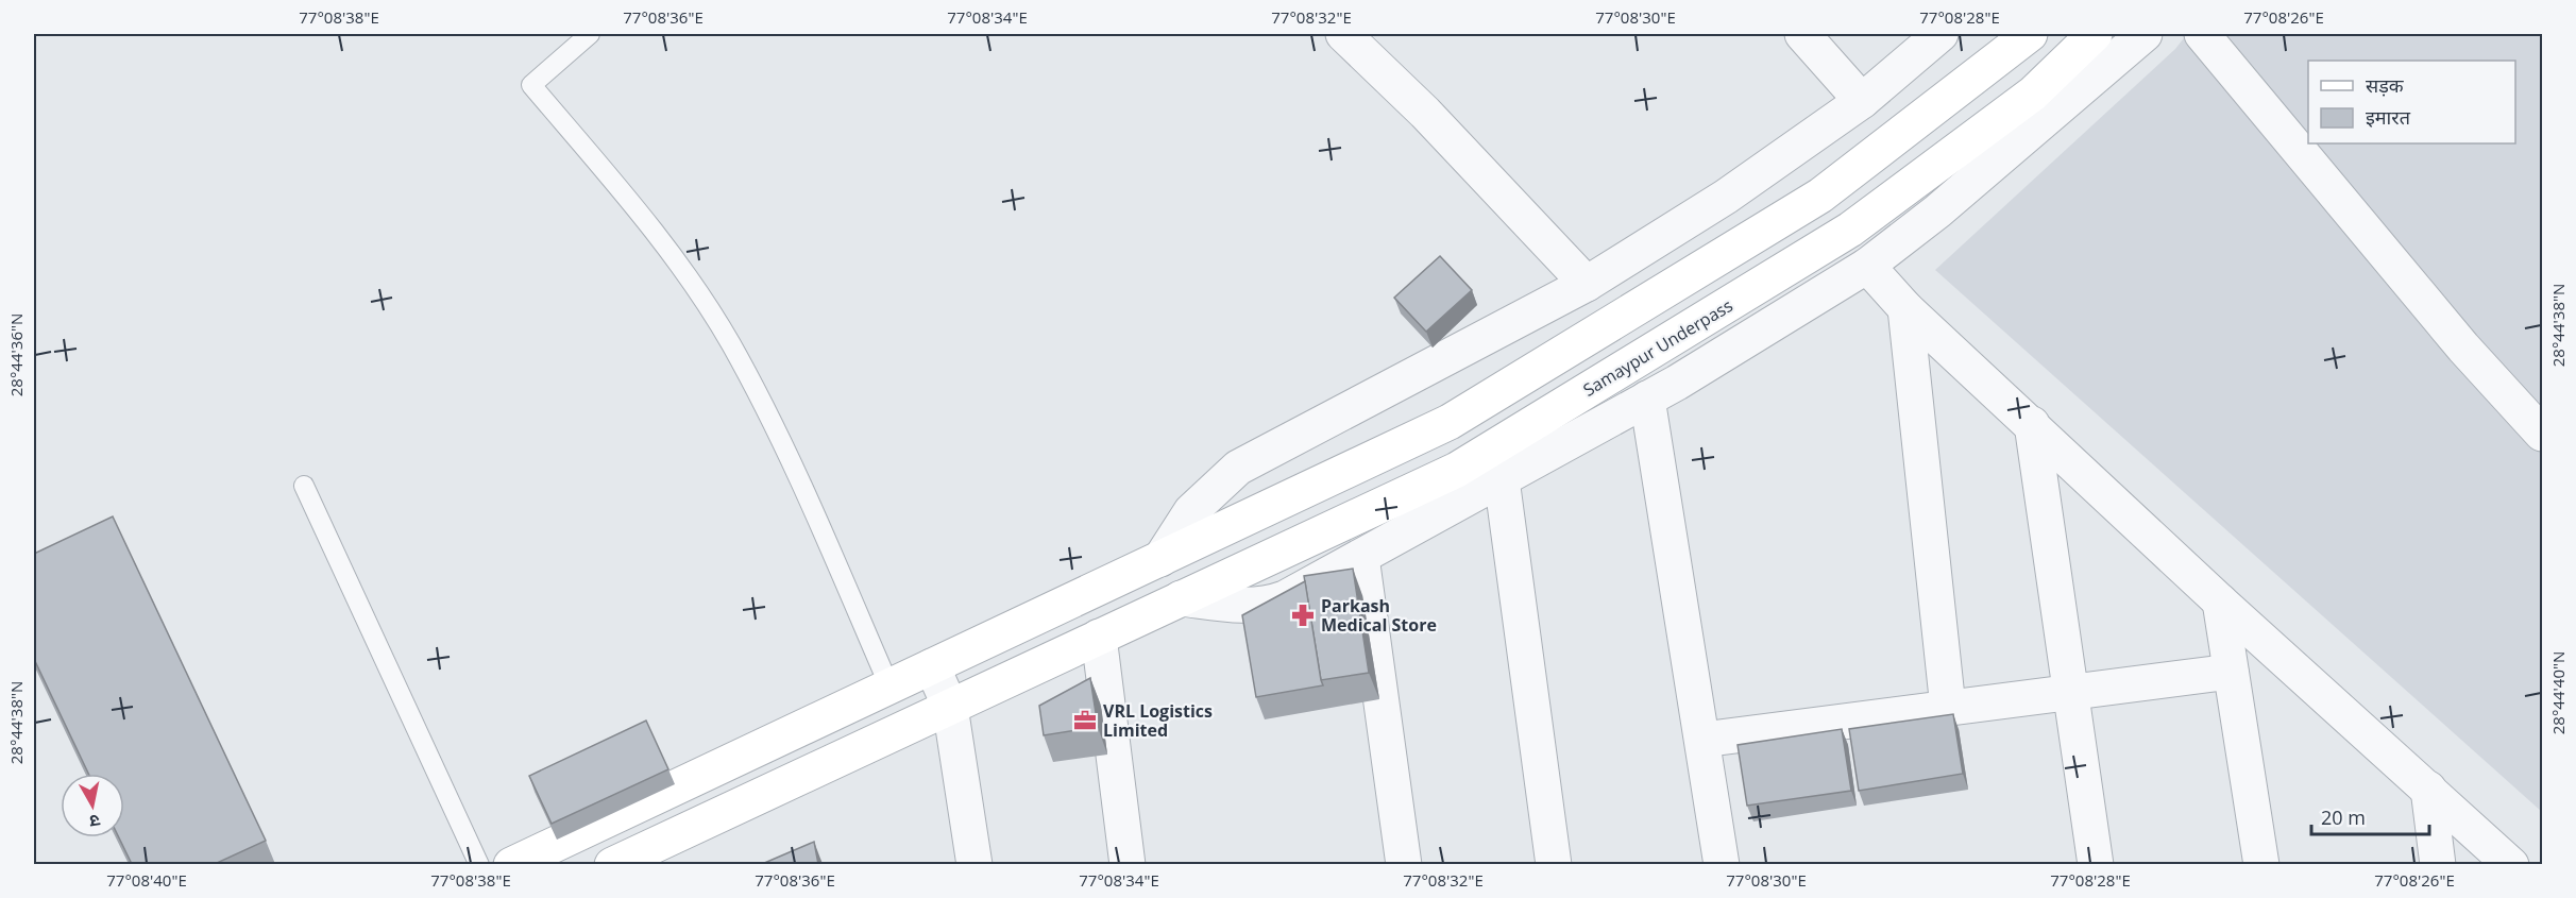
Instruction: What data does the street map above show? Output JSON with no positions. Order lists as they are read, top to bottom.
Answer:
{
  "streets": {
    "main road": ["Samaypur Underpass"]
  },
  "places": {
    "pharmacy": ["Parkash Medical Store"],
    "office": ["VRL Logistics Limited"]
  },
  "legend": ["सड़क", "इमारत"],
  "scale_bar": "20 m",
  "north": "bottom",
  "coordinates": [
    "77°08'38\"E",
    "77°08'36\"E",
    "77°08'34\"E",
    "77°08'32\"E",
    "77°08'30\"E",
    "77°08'28\"E",
    "77°08'26\"E",
    "28°44'38\"N",
    "28°44'36\"N",
    "28°44'40\"N",
    "77°08'40\"E"
  ]
}
